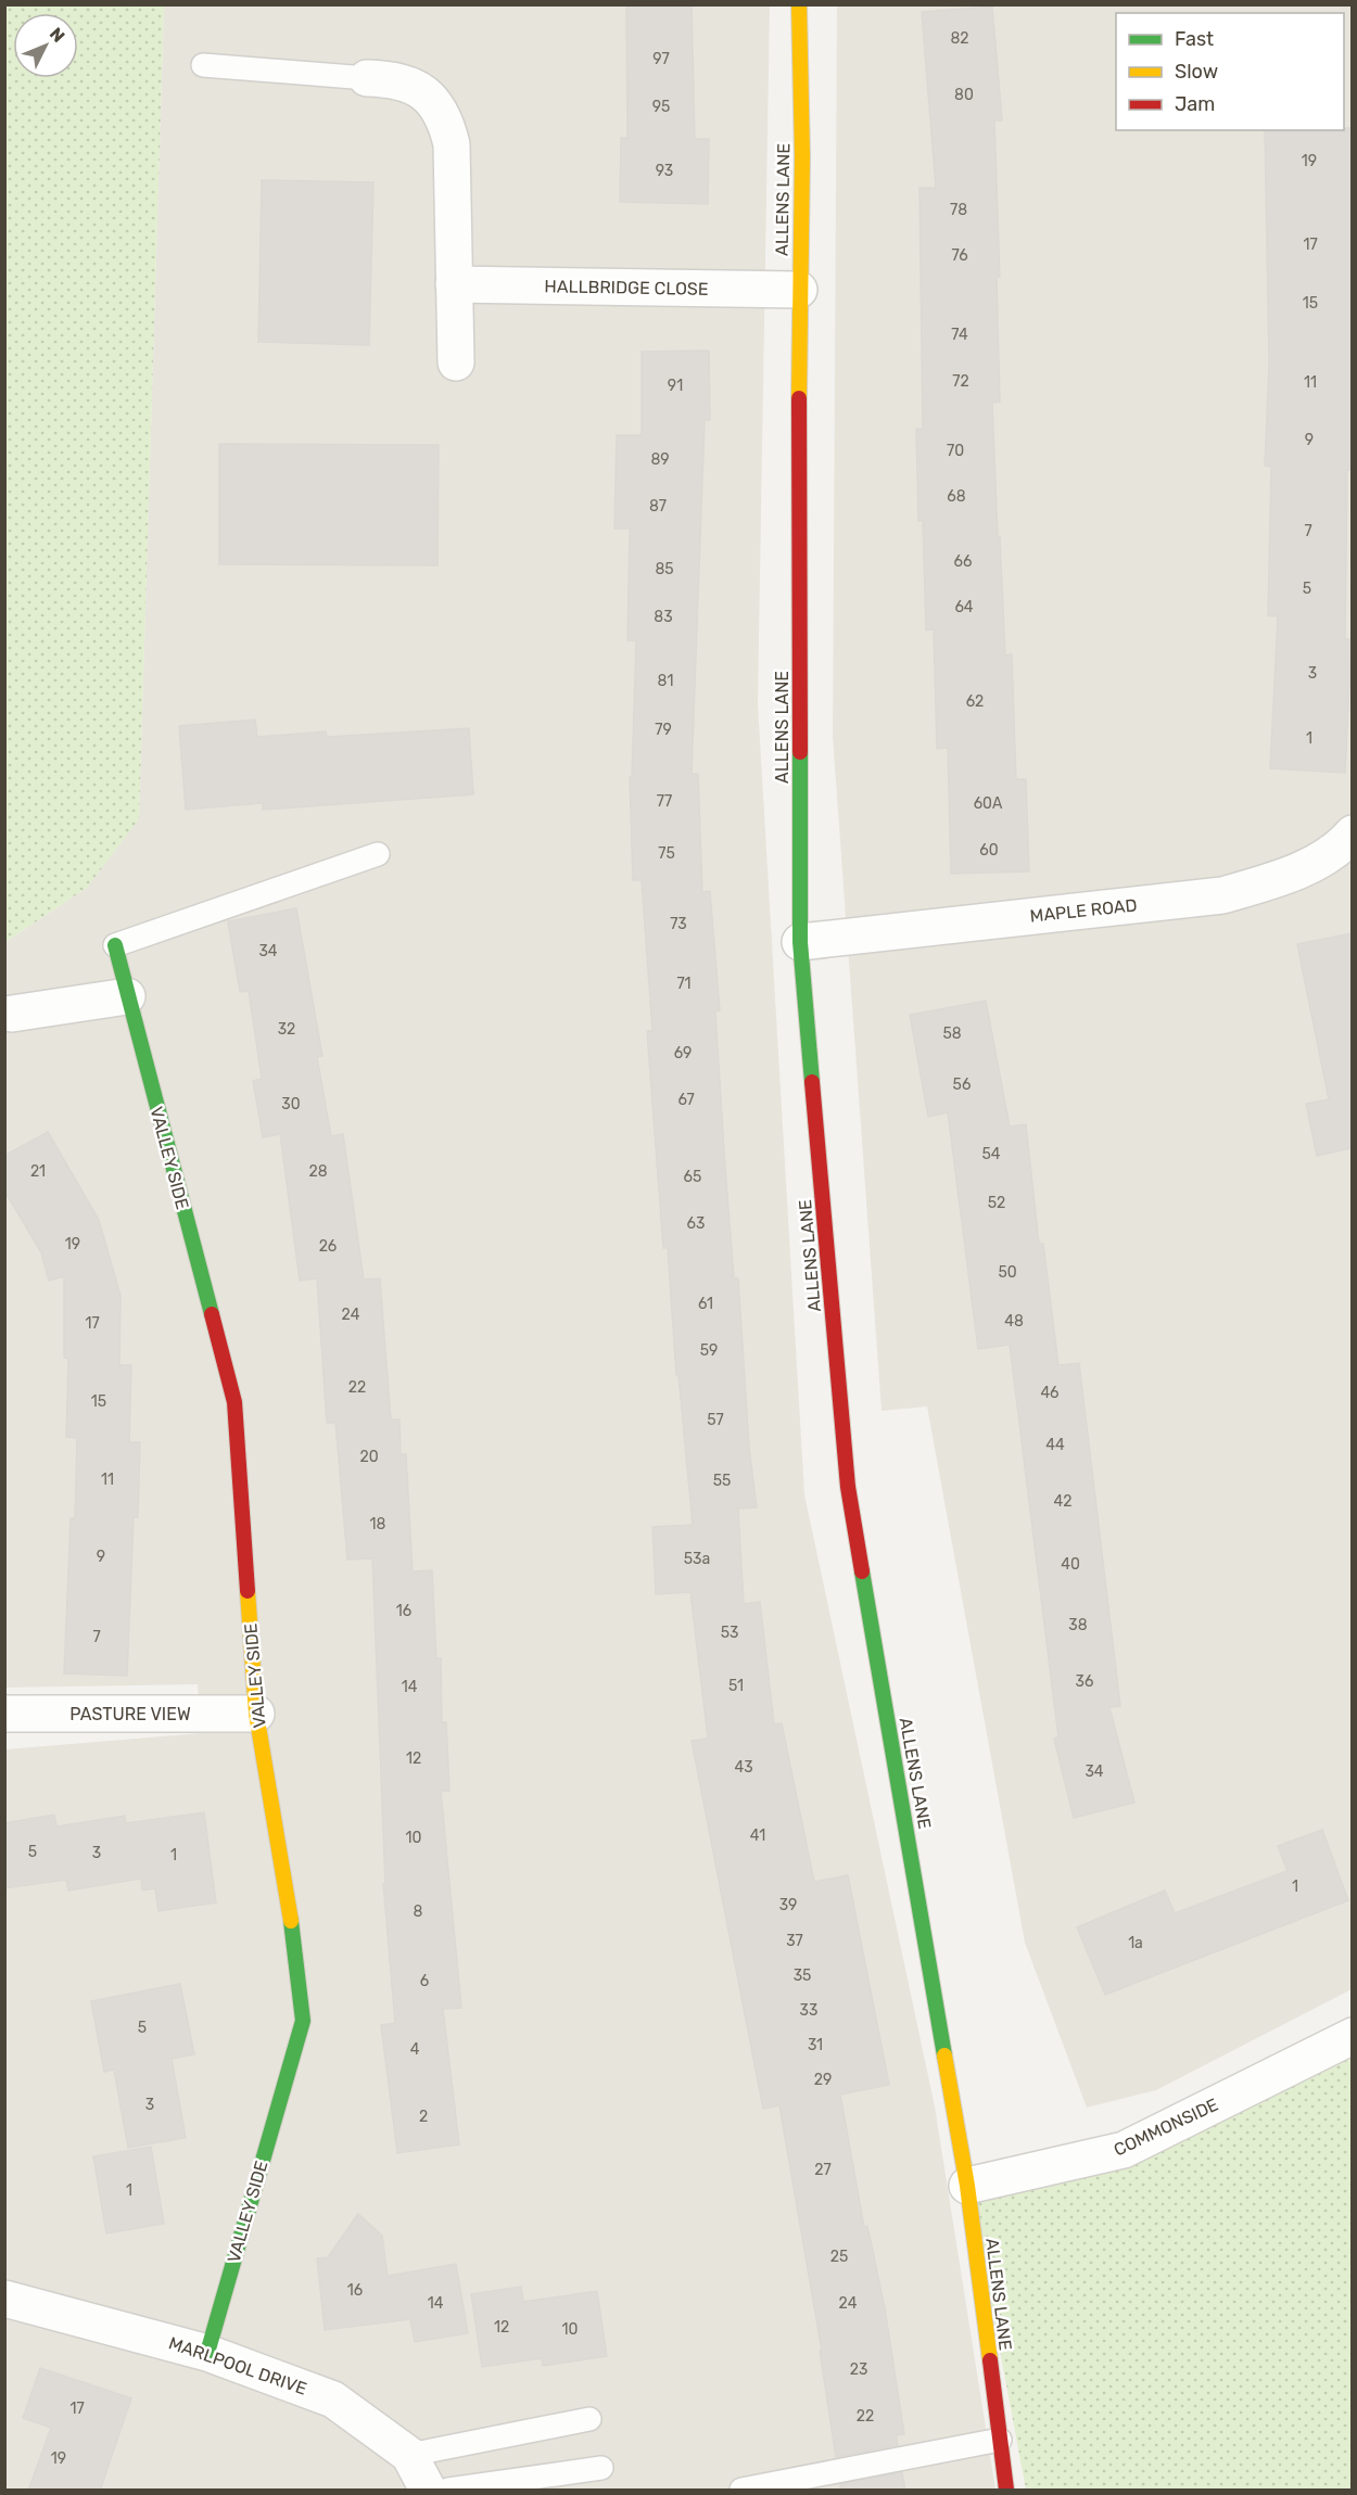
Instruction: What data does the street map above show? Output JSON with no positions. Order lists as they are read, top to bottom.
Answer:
{
  "streets": {
    "street": [
      "ALLENS LANE",
      "HALLBRIDGE CLOSE",
      "MAPLE ROAD",
      "VALLEY SIDE",
      "PASTURE VIEW",
      "COMMONSIDE",
      "MARLPOOL DRIVE"
    ]
  },
  "crossings": [
    ["ALLENS LANE", "HALLBRIDGE CLOSE"],
    ["ALLENS LANE", "MAPLE ROAD"],
    ["ALLENS LANE", "COMMONSIDE"],
    ["VALLEY SIDE", "PASTURE VIEW"],
    ["VALLEY SIDE", "MARLPOOL DRIVE"]
  ],
  "house_numbers": [
    "82",
    "97",
    "80",
    "95",
    "19",
    "93",
    "78",
    "17",
    "76",
    "15",
    "74",
    "72",
    "11",
    "91",
    "9",
    "70",
    "89",
    "68",
    "87",
    "7",
    "66",
    "85",
    "5",
    "64",
    "83",
    "3",
    "81",
    "62",
    "79",
    "1",
    "77",
    "60A",
    "60",
    "75",
    "73",
    "34",
    "71",
    "32",
    "58",
    "69",
    "56",
    "67",
    "30",
    "54",
    "21",
    "28",
    "65",
    "52",
    "63",
    "19",
    "26",
    "50",
    "61",
    "24",
    "48",
    "17",
    "59",
    "22",
    "46",
    "15",
    "57",
    "44",
    "20",
    "11",
    "55",
    "42",
    "18",
    "9",
    "53a",
    "40",
    "16",
    "38",
    "53",
    "7",
    "36",
    "51",
    "14",
    "12",
    "43",
    "34",
    "41",
    "10",
    "5",
    "3",
    "1",
    "1",
    "39",
    "8",
    "37",
    "1a",
    "35",
    "6",
    "33",
    "5",
    "31",
    "4",
    "29",
    "3",
    "2",
    "27",
    "1",
    "25",
    "16",
    "14",
    "24",
    "12",
    "10",
    "23",
    "17",
    "22",
    "19"
  ],
  "legend": ["Fast", "Slow", "Jam"],
  "north": "top right"
}
